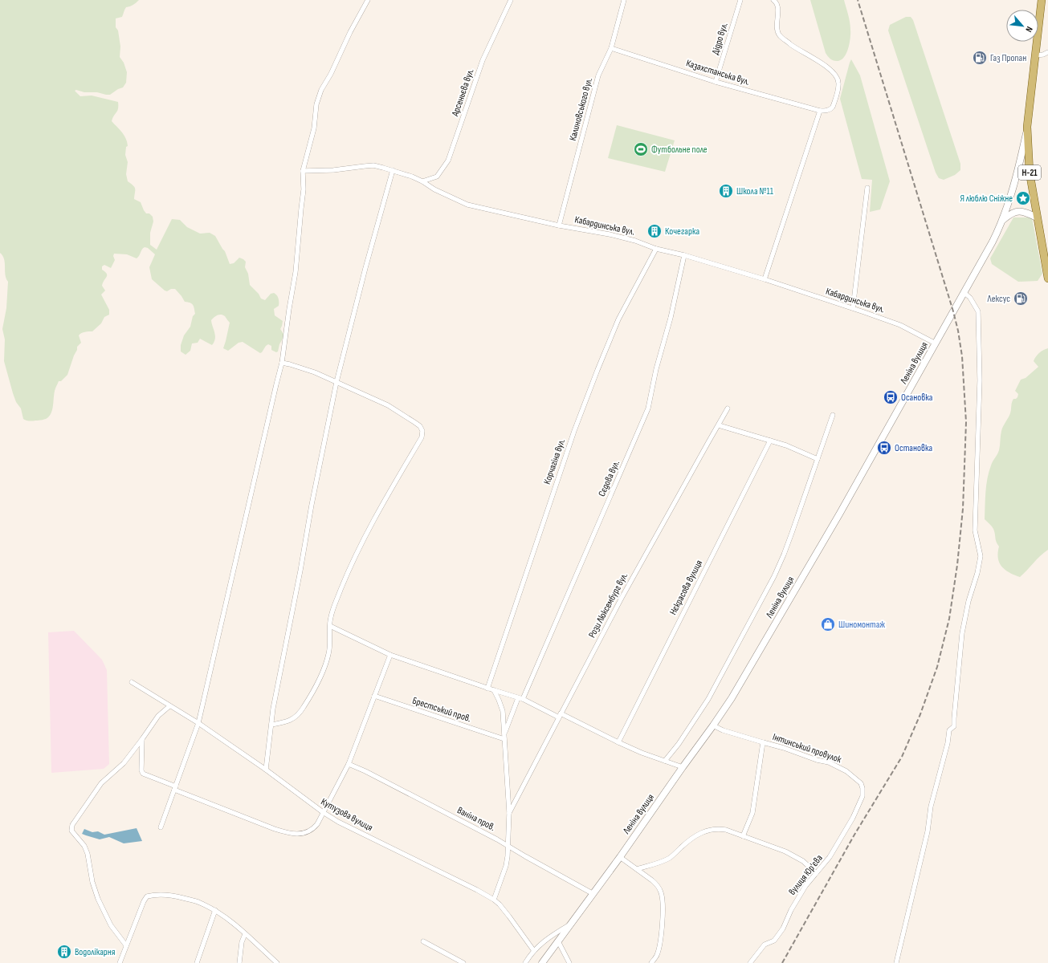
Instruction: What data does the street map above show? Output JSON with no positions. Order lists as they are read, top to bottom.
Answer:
{
  "streets": {
    "main road": ["Н-21", "Леніна вулиця"],
    "street": [
      "Дідро вул.",
      "Казахстанська вул.",
      "Арсеньєва вул.",
      "Калиновського вул.",
      "Кабардинська вул.",
      "Корчагіна вул.",
      "Сєдова вул.",
      "Нєкрасова вулиця",
      "Рози Люксембург вул.",
      "Брестський пров.",
      "Інтинський провулок",
      "Кутузова вулиця",
      "Ваніна пров.",
      "вулиця Юр'єва"
    ]
  },
  "crossings": [
    ["Дідро вул.", "Казахстанська вул."],
    ["Казахстанська вул.", "Калиновського вул."],
    ["Арсеньєва вул.", "Кабардинська вул."],
    ["Калиновського вул.", "Кабардинська вул."],
    ["Н-21", "Леніна вулиця"],
    ["Кабардинська вул.", "Леніна вулиця"],
    ["Кабардинська вул.", "Корчагіна вул."],
    ["Кабардинська вул.", "Сєдова вул."],
    ["Леніна вулиця", "Ваніна пров."],
    ["Сєдова вул.", "Брестський пров."],
    ["Інтинський провулок", "вулиця Юр'єва"]
  ],
  "places": {
    "fuel station": ["Газ Пропан", "Лексус"],
    "sports": ["Футбольне поле"],
    "building": ["Школа №11", "Кочегарка", "Водолікарня"],
    "place": ["Я люблю Сніжне"],
    "bus stop": ["Осановка", "Остановка"],
    "shop": ["Шиномонтаж"]
  },
  "north": "bottom right"
}
